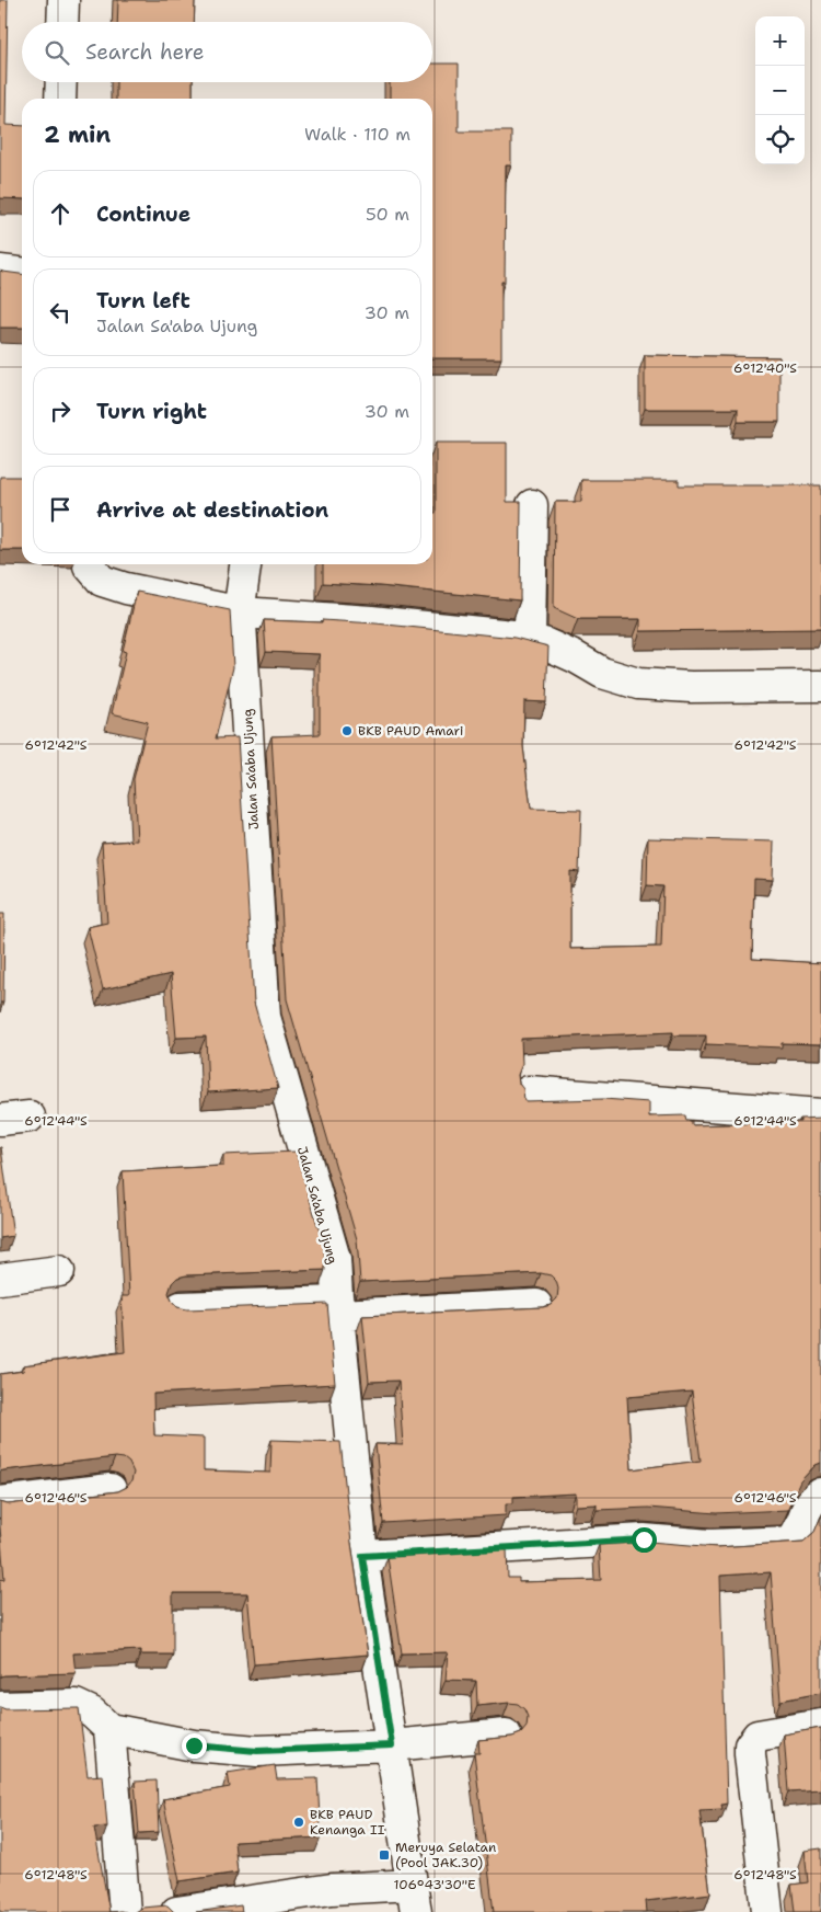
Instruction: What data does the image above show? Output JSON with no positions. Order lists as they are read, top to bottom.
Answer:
{
  "streets": {
    "street": ["Jalan Sa'aba Ujung"]
  },
  "places": {
    "other": ["BKB PAUD Amari", "BKB PAUD Kenanga II"],
    "transit": ["Meruya Selatan (Pool JAK.30)"]
  },
  "page": {
    "map_buttons": ["+", "−"],
    "search": "Search here",
    "heading": ["2 min", "Walk · 110 m"],
    "list": [
      ["Continue", "50 m"],
      ["Turn left", "Jalan Sa'aba Ujung", "30 m"],
      ["Turn right", "30 m"],
      "Arrive at destination"
    ]
  },
  "coordinates": [
    "6°12'40\"S",
    "6°12'42\"S",
    "6°12'44\"S",
    "6°12'46\"S",
    "6°12'48\"S",
    "106°43'30\"E"
  ]
}
